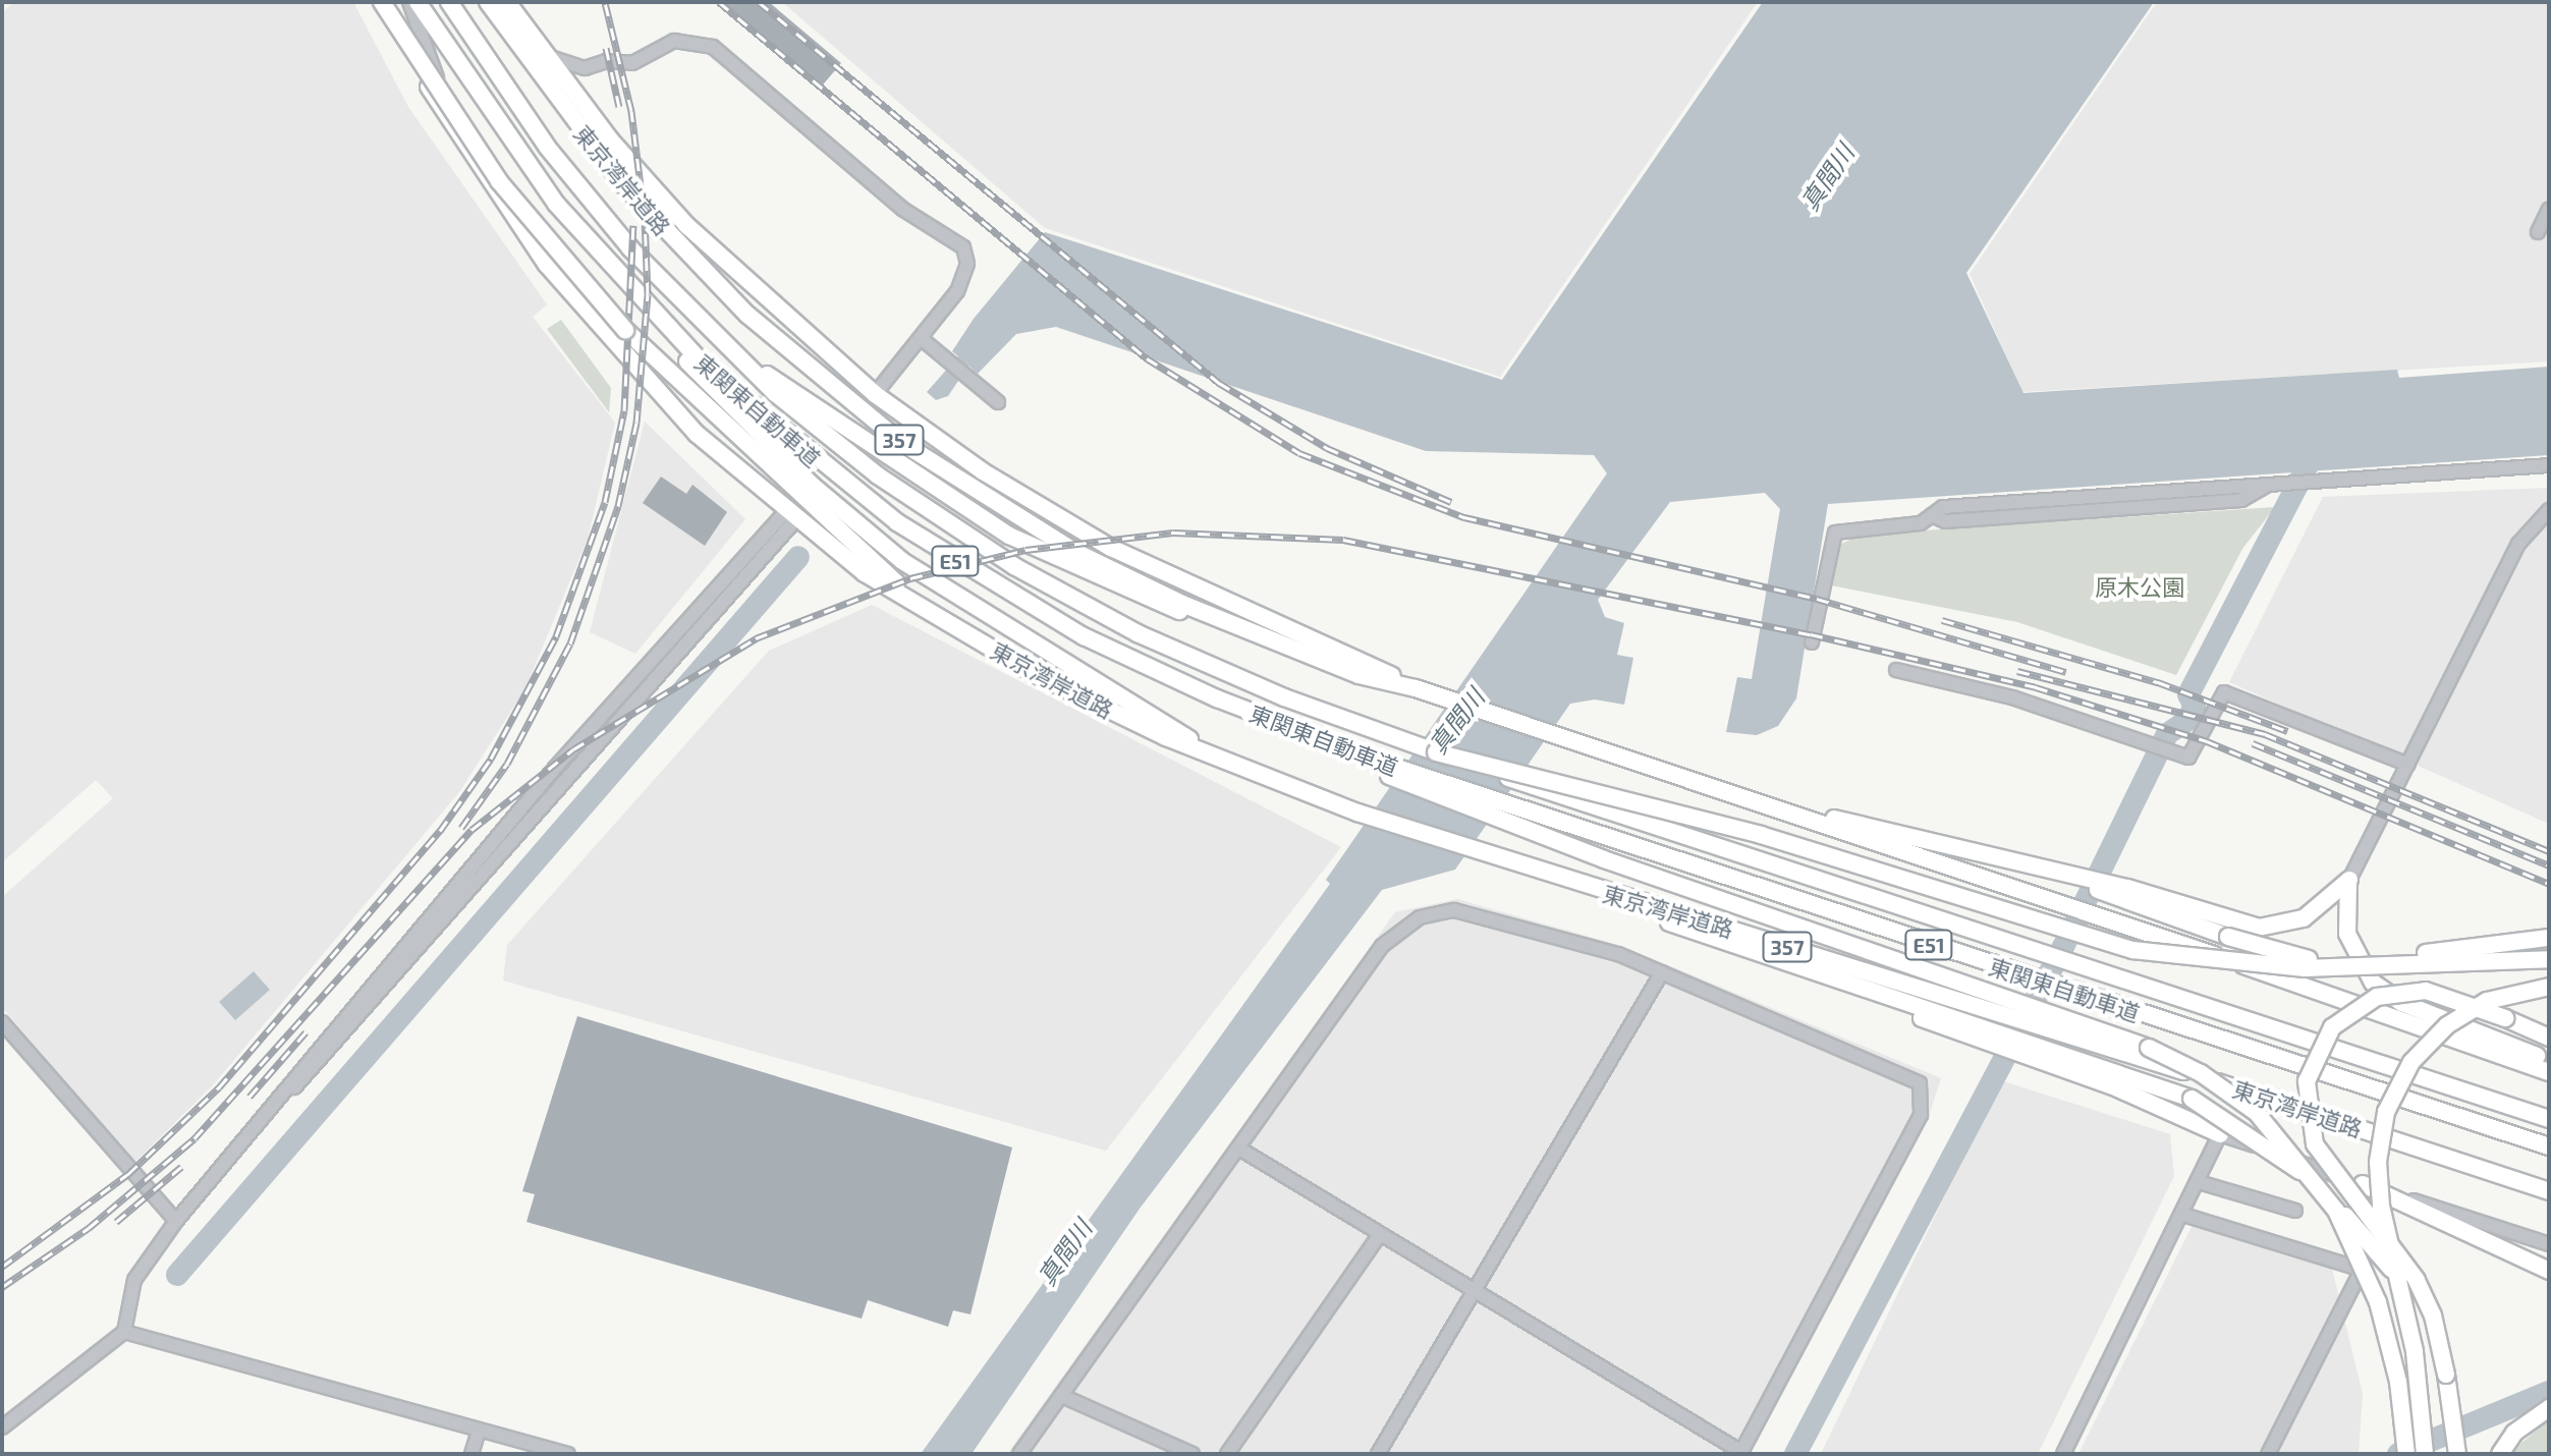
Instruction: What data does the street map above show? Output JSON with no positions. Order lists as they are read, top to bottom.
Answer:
{
  "streets": {
    "highway": [
      "東京湾岸道路",
      "東関東自動車道",
      "357",
      "E51"
    ]
  },
  "water": ["真間川"],
  "parks": ["原木公園"]
}
